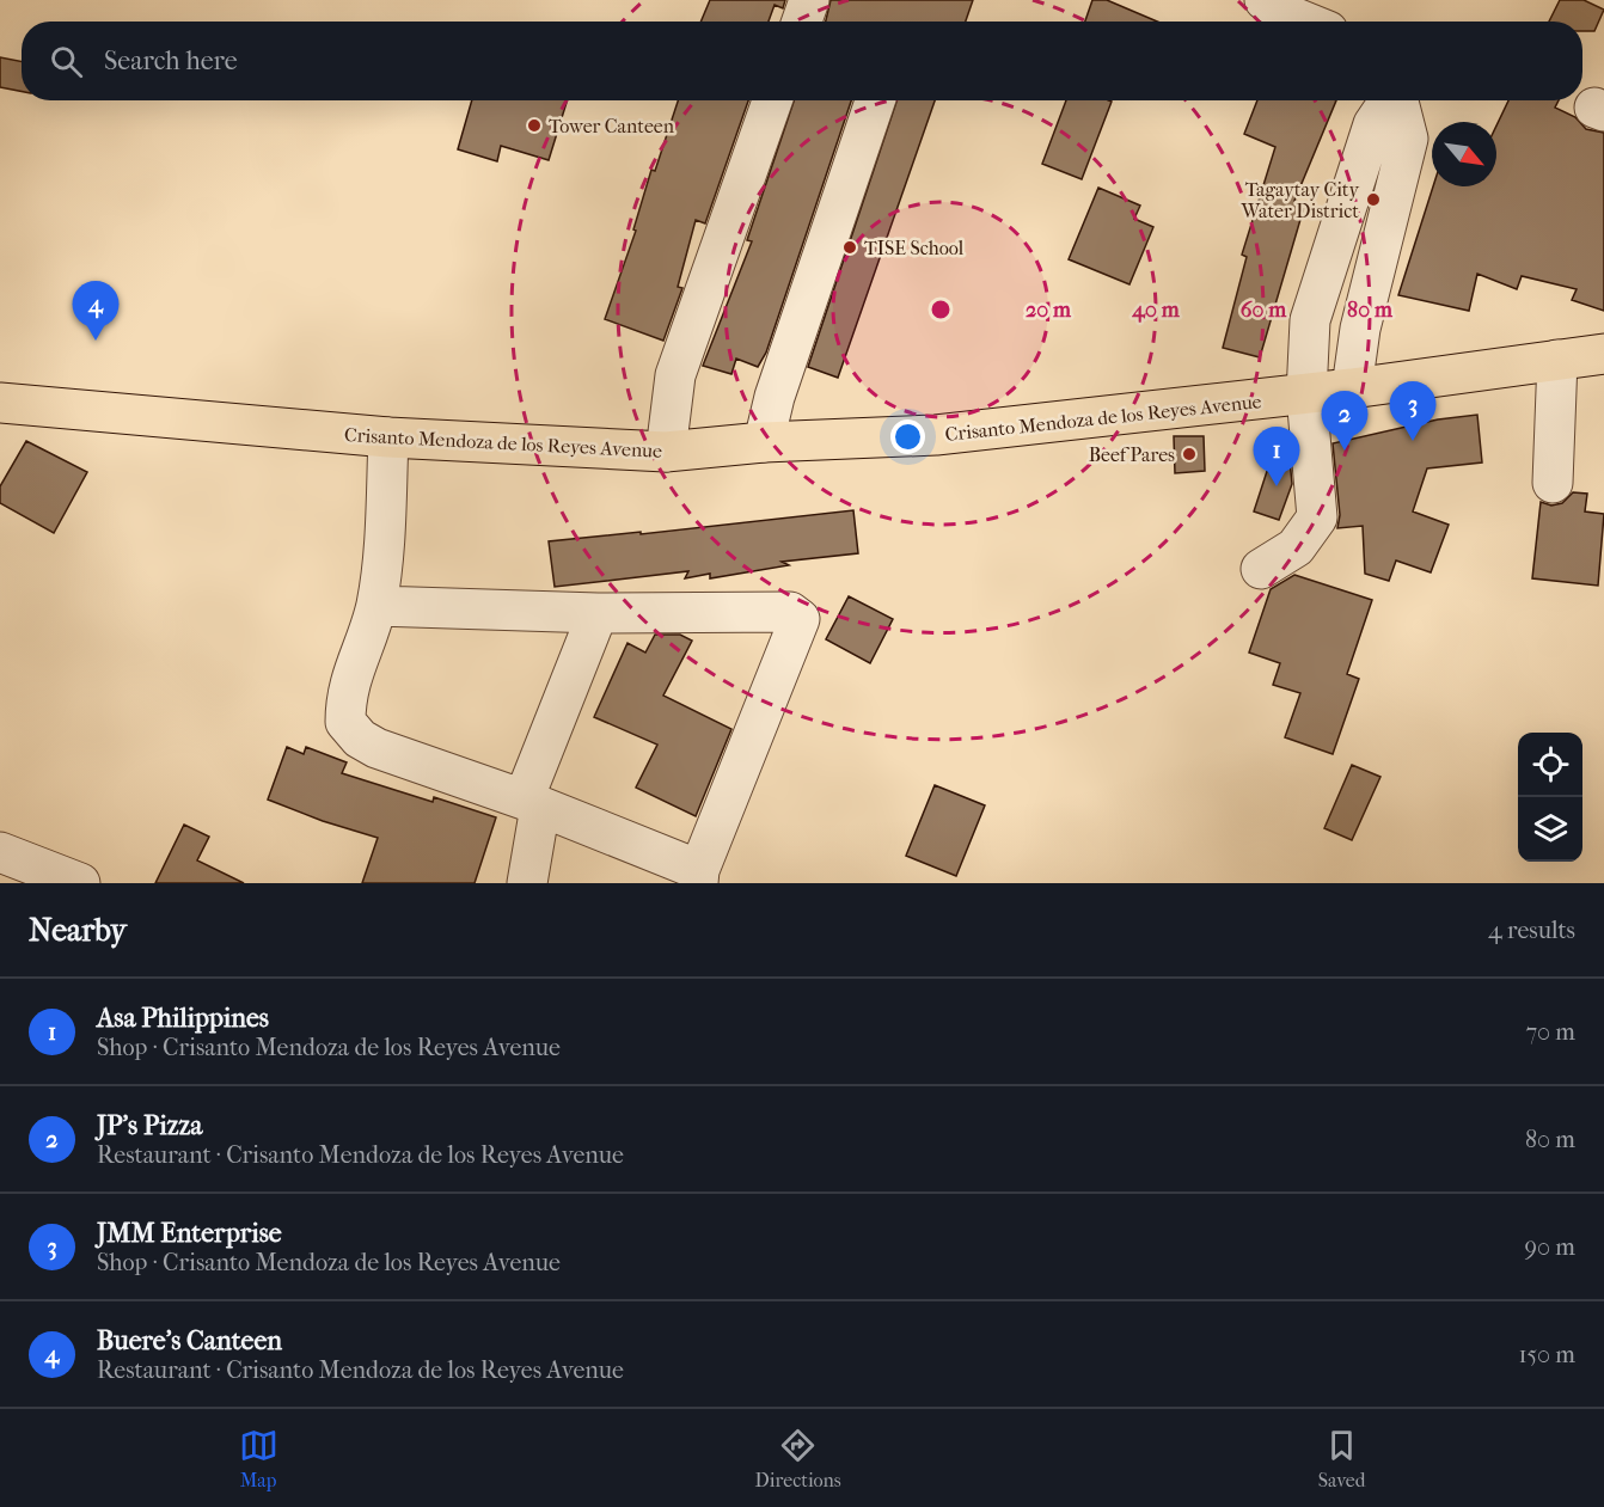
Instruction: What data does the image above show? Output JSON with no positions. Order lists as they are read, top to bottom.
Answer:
{
  "streets": {
    "main road": ["Crisanto Mendoza de los Reyes Avenue"]
  },
  "places": [
    "Tower Canteen",
    "Tagaytay City Water District",
    "TISE School",
    "Beef Pares"
  ],
  "north": "bottom right",
  "page": {
    "search": "Search here",
    "pins": [
      "4",
      "3",
      "2",
      "1"
    ],
    "heading": ["Nearby", "4 results"],
    "list": [
      {
        "mark": "1",
        "name": "Asa Philippines",
        "note": "Shop · Crisanto Mendoza de los Reyes Avenue",
        "value": "70 m"
      },
      {
        "mark": "2",
        "name": "JP's Pizza",
        "note": "Restaurant · Crisanto Mendoza de los Reyes Avenue",
        "value": "80 m"
      },
      {
        "mark": "3",
        "name": "JMM Enterprise",
        "note": "Shop · Crisanto Mendoza de los Reyes Avenue",
        "value": "90 m"
      },
      {
        "mark": "4",
        "name": "Buere's Canteen",
        "note": "Restaurant · Crisanto Mendoza de los Reyes Avenue",
        "value": "150 m"
      }
    ],
    "nav": ["Map", "Directions", "Saved"]
  },
  "rings": [
    "20 m",
    "40 m",
    "60 m",
    "80 m"
  ]
}
